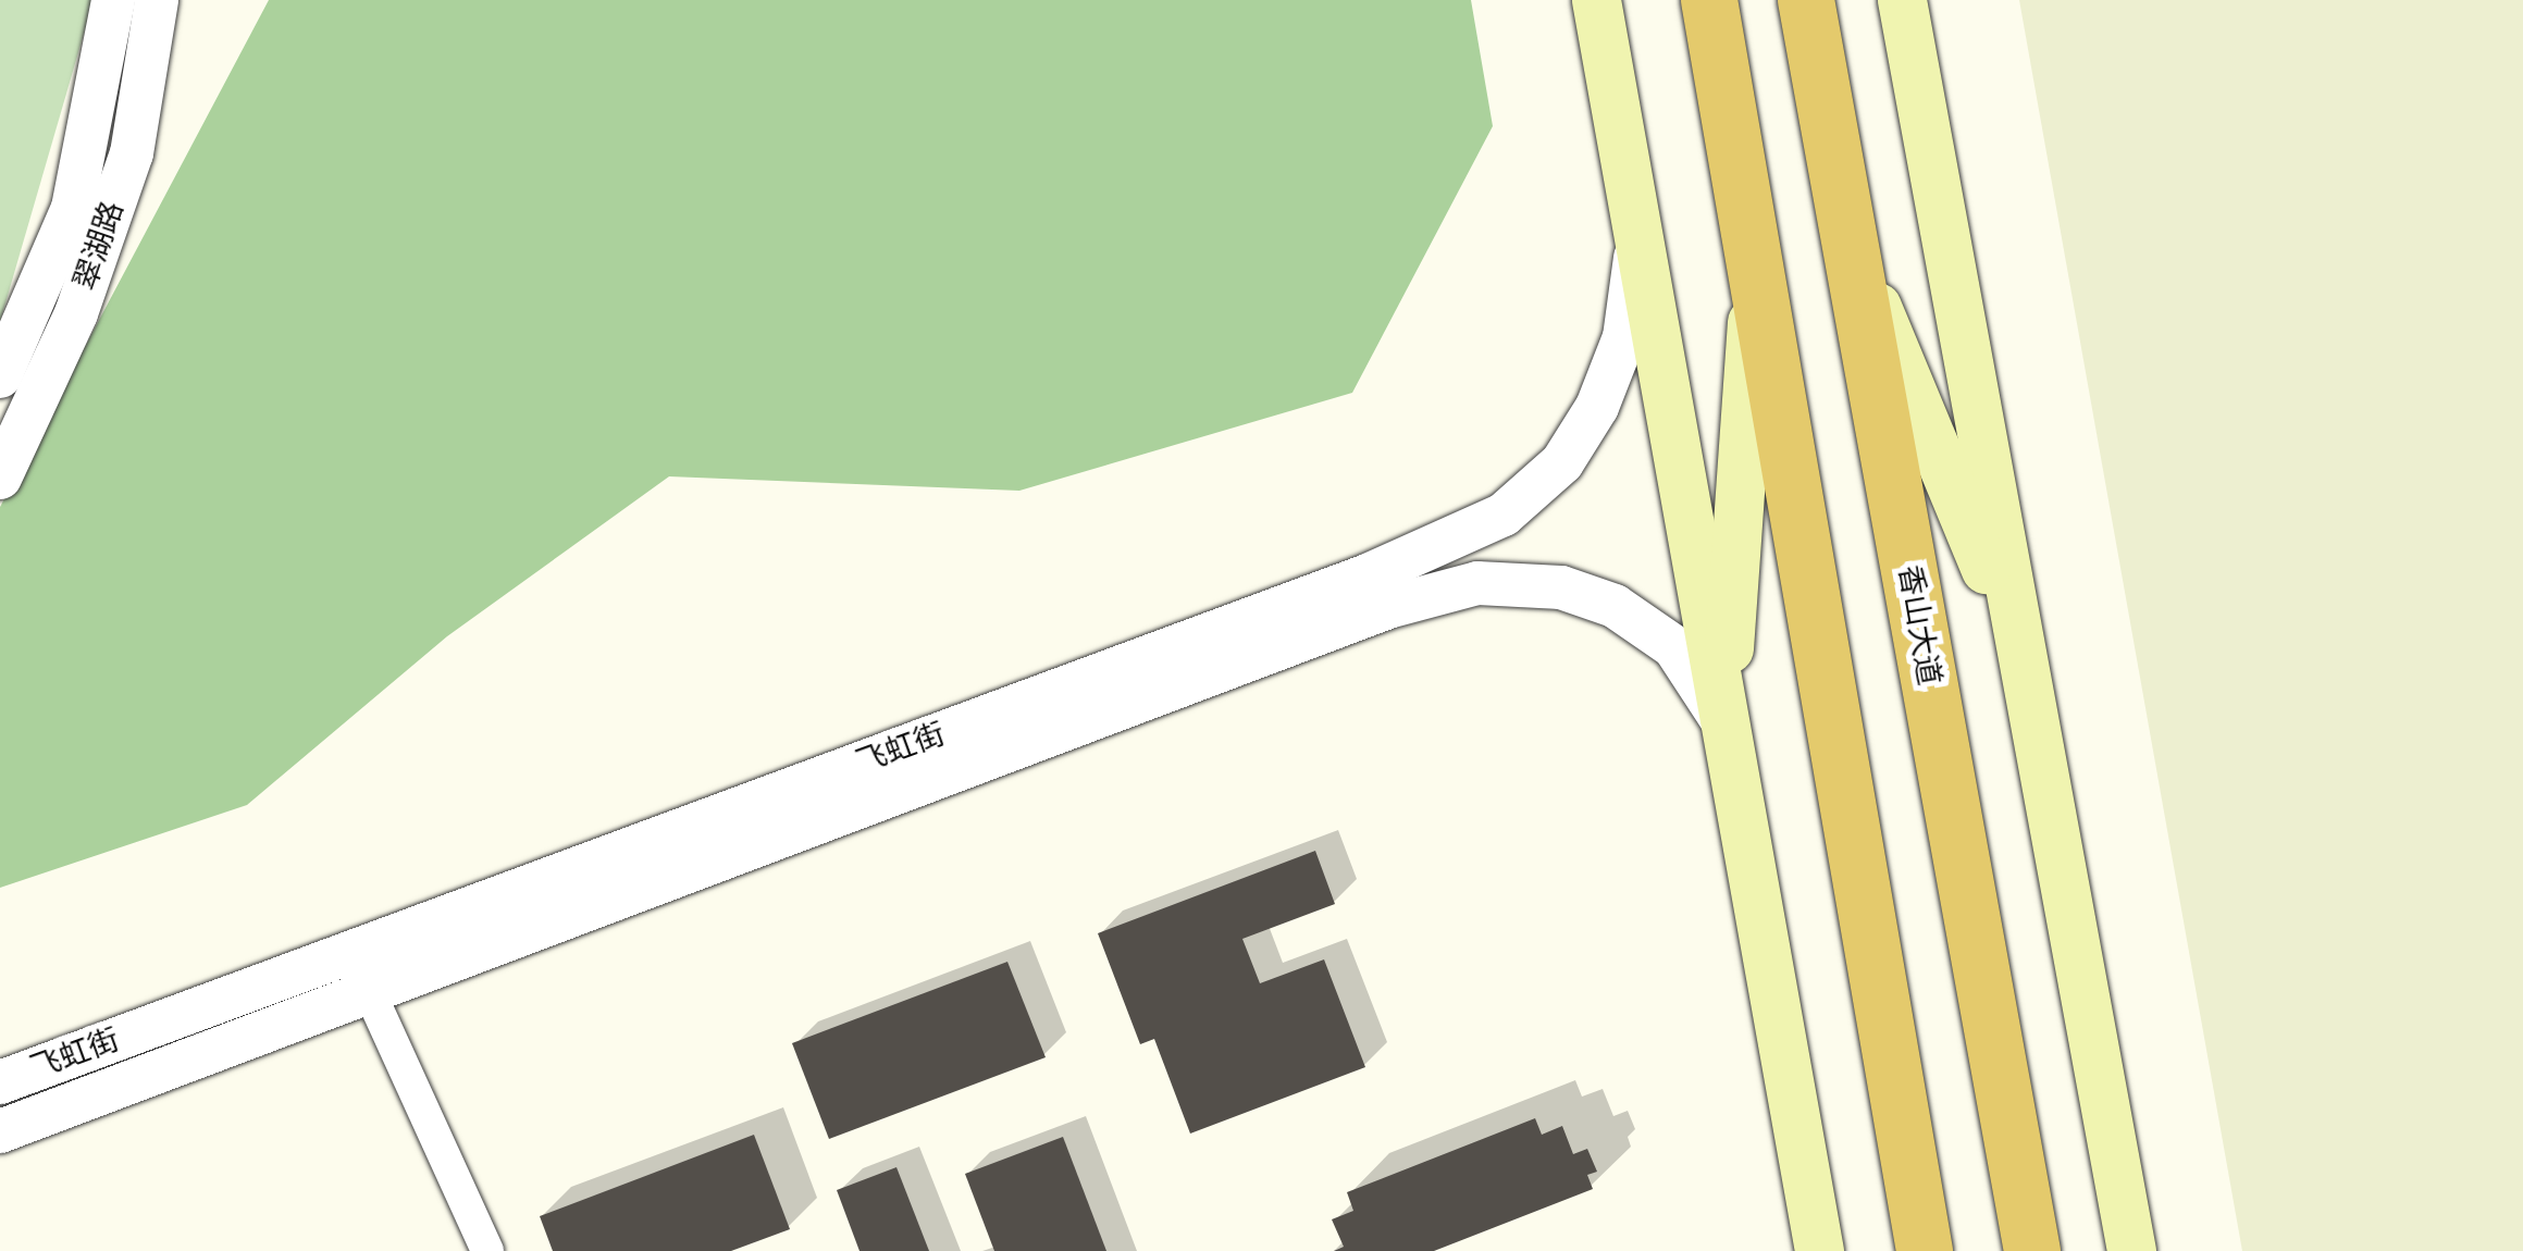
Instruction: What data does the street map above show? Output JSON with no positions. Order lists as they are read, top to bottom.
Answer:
{
  "streets": {
    "highway": ["香山大道"],
    "street": ["翠湖路", "飞虹街"]
  }
}
